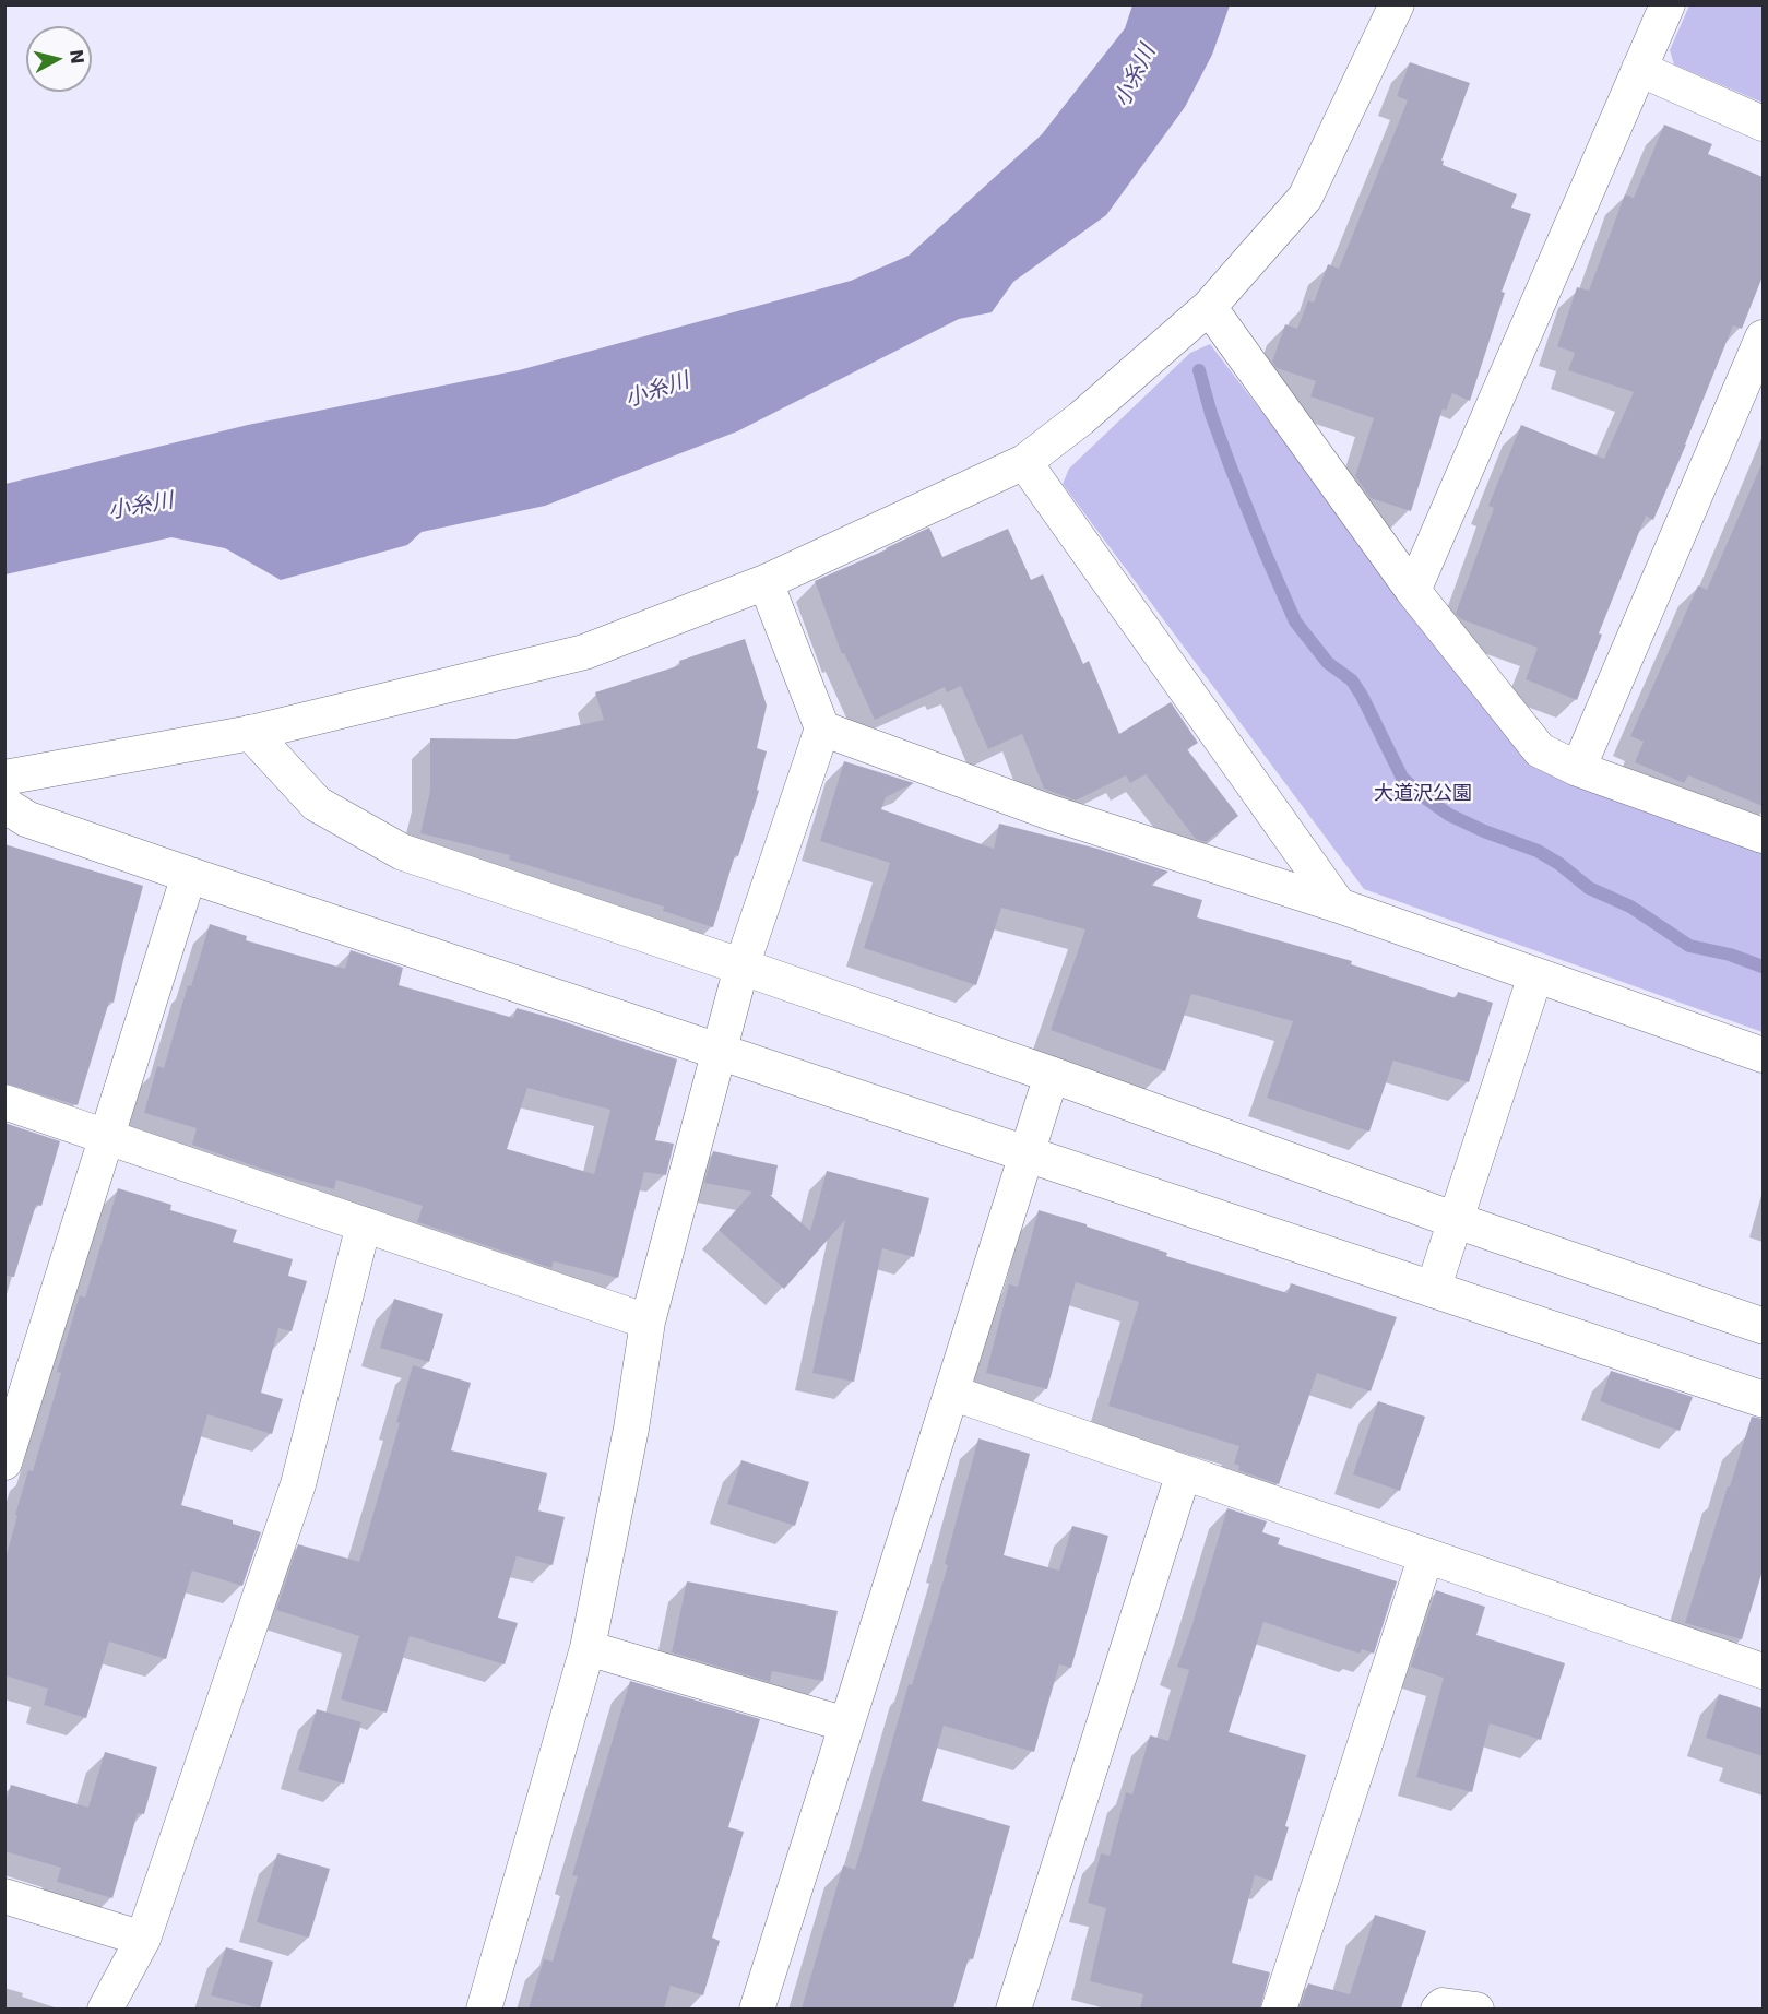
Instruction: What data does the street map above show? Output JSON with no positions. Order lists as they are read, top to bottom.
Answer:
{
  "water": ["小糸川"],
  "parks": ["大道沢公園"],
  "north": "right"
}
